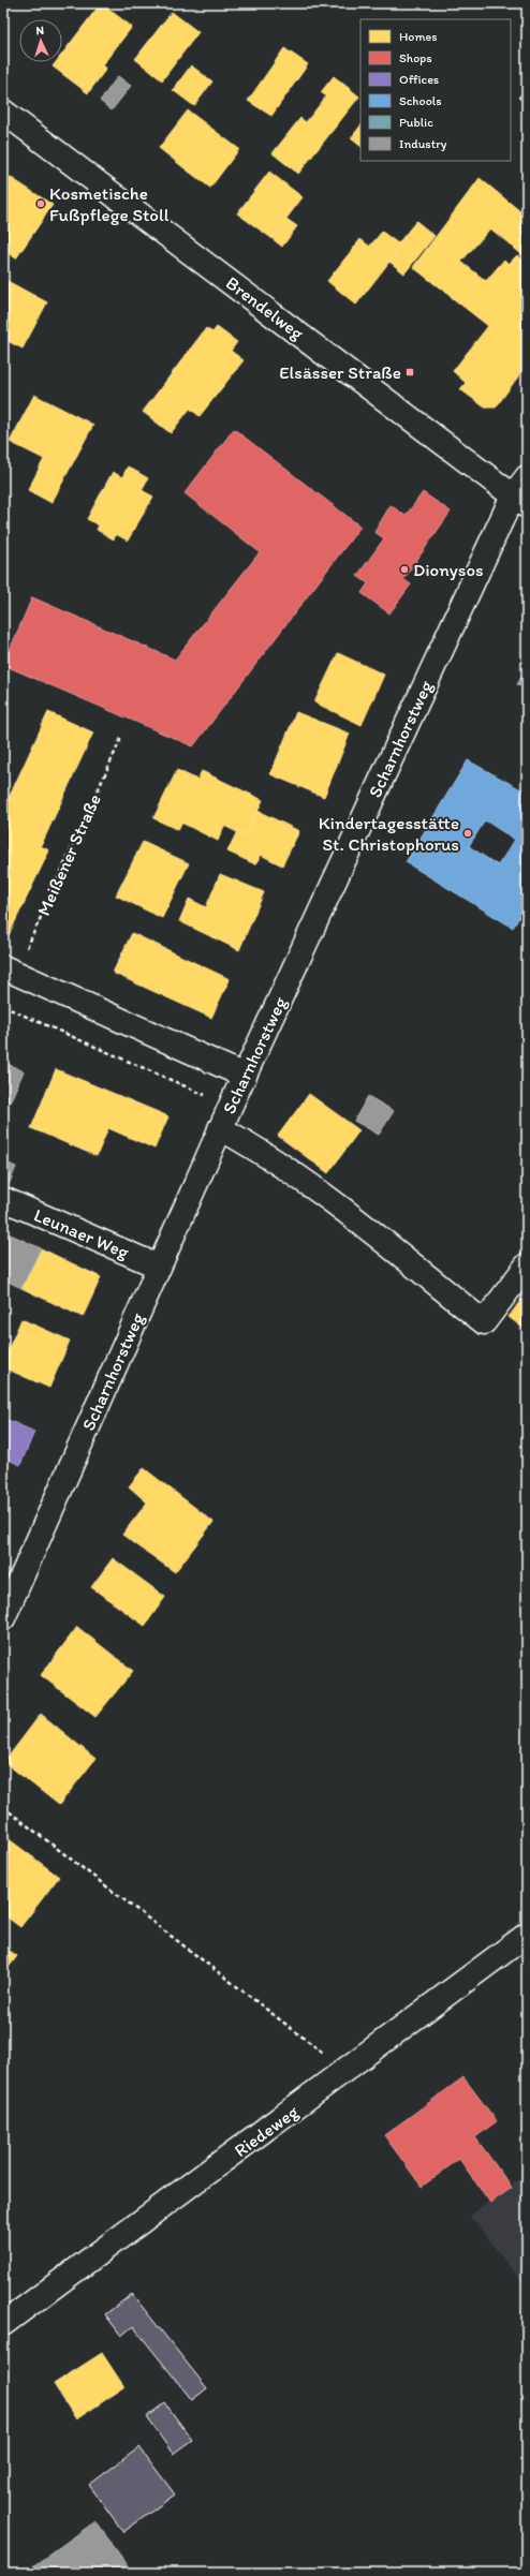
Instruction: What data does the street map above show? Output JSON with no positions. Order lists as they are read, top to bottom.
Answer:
{
  "streets": {
    "street": [
      "Brendelweg",
      "Scharnhorstweg",
      "Leunaer Weg",
      "Riedeweg"
    ],
    "path": ["Meißener Straße"]
  },
  "crossings": [
    ["Brendelweg", "Scharnhorstweg"],
    ["Scharnhorstweg", "Leunaer Weg"]
  ],
  "places": {
    "other": ["Kosmetische Fußpflege Stoll", "Dionysos", "Kindertagesstätte St. Christophorus"],
    "transit": ["Elsässer Straße"]
  },
  "legend": [
    "Homes",
    "Shops",
    "Offices",
    "Schools",
    "Public",
    "Industry"
  ],
  "north": "top"
}
